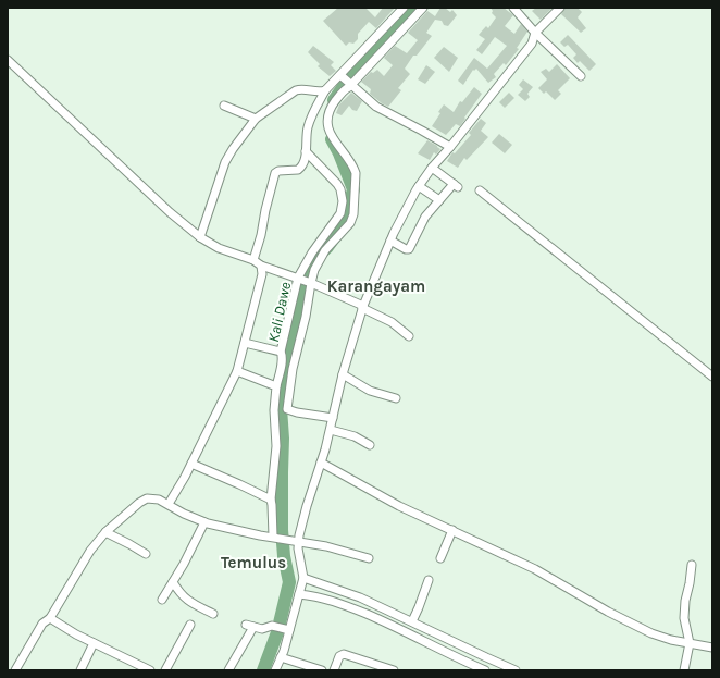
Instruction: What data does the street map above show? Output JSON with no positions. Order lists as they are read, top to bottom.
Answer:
{
  "districts": ["Karangayam", "Temulus"],
  "water": ["Kali Dawe"]
}
